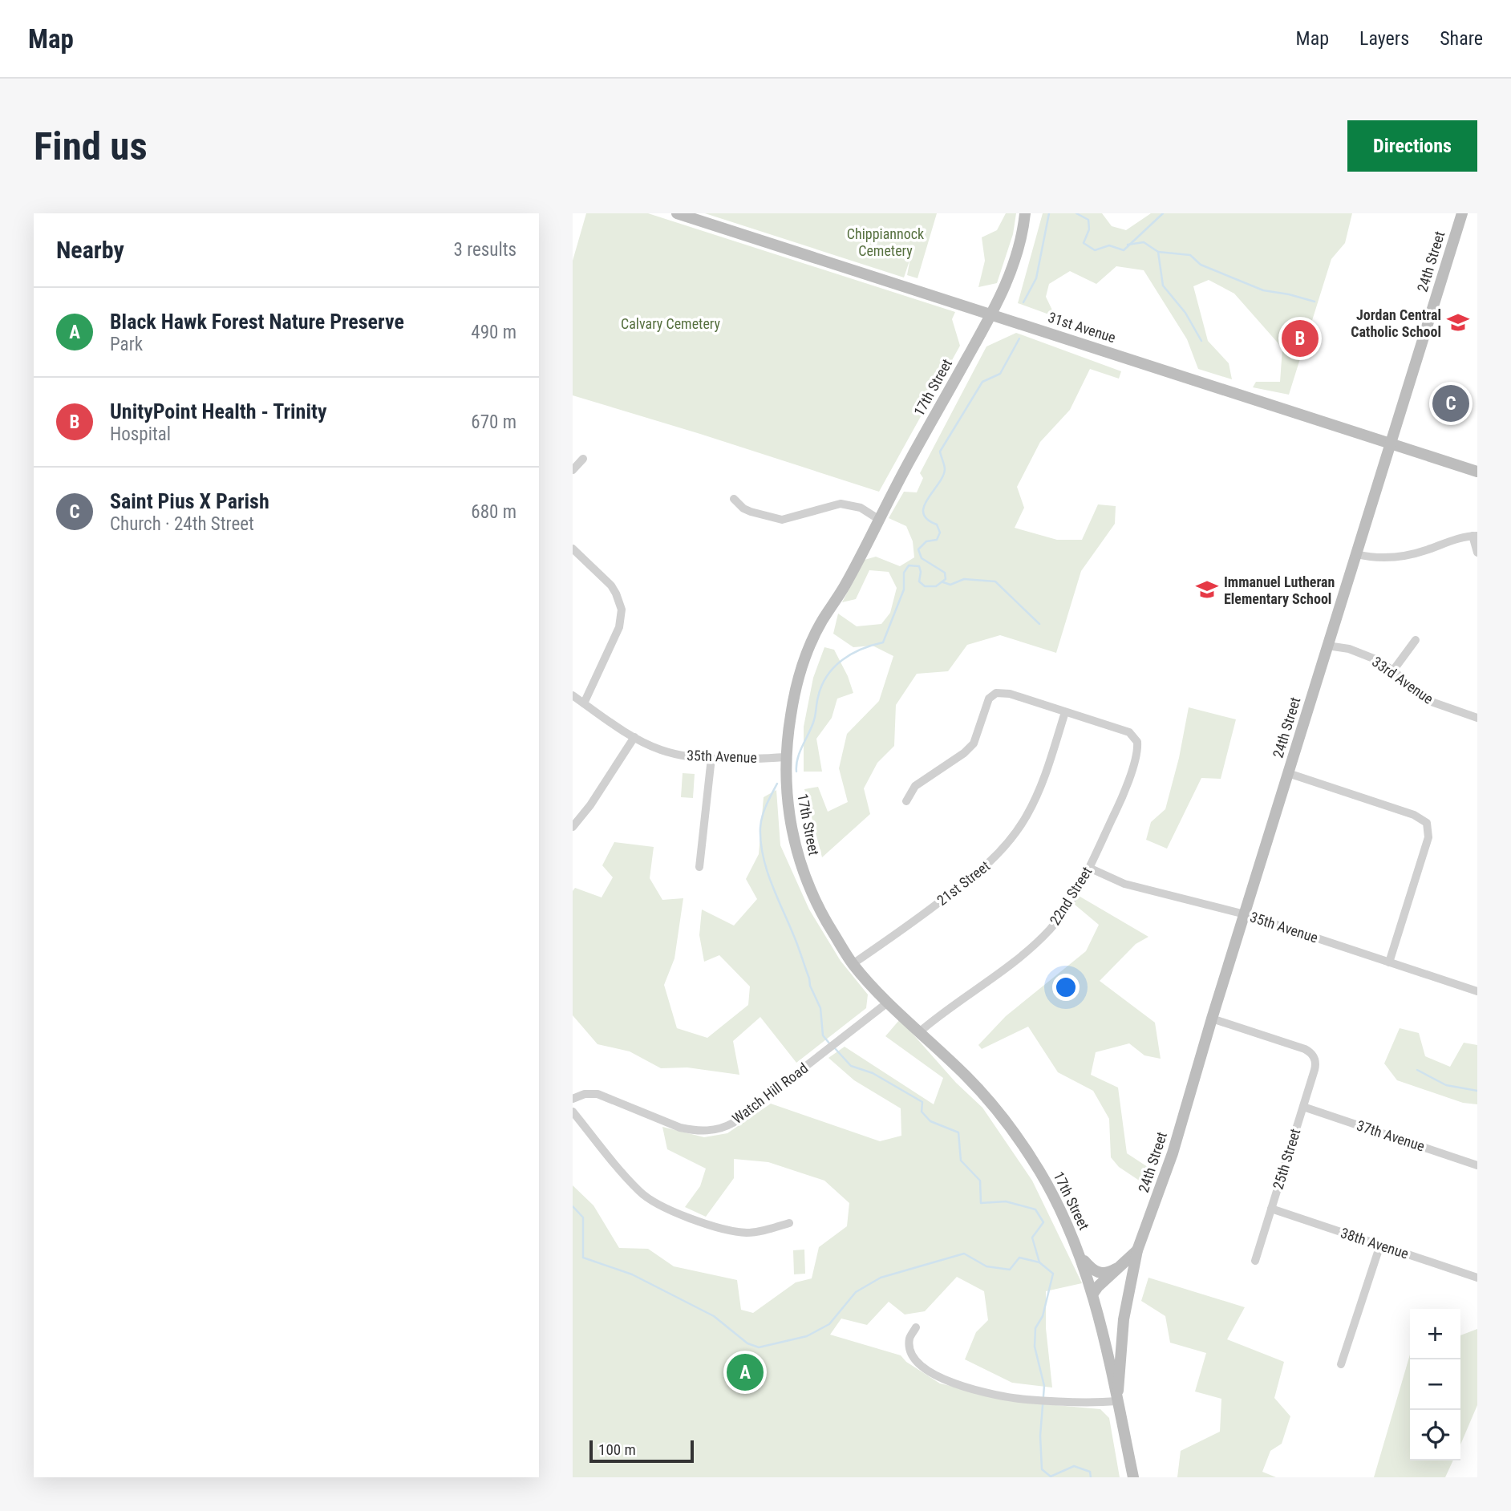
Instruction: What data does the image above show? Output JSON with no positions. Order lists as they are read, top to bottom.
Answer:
{
  "streets": {
    "street": [
      "24th Street",
      "31st Avenue",
      "17th Street",
      "33rd Avenue",
      "35th Avenue",
      "21st Street",
      "22nd Street",
      "Watch Hill Road",
      "37th Avenue",
      "25th Street",
      "38th Avenue"
    ]
  },
  "crossings": [
    ["24th Street", "31st Avenue"],
    ["24th Street", "17th Street"],
    ["24th Street", "33rd Avenue"],
    ["24th Street", "35th Avenue"],
    ["24th Street", "25th Street"],
    ["31st Avenue", "17th Street"],
    ["17th Street", "35th Avenue"],
    ["17th Street", "21st Street"],
    ["17th Street", "22nd Street"],
    ["17th Street", "Watch Hill Road"],
    ["35th Avenue", "22nd Street"],
    ["21st Street", "22nd Street"],
    ["37th Avenue", "25th Street"],
    ["25th Street", "38th Avenue"]
  ],
  "parks": ["Chippiannock Cemetery", "Calvary Cemetery"],
  "places": {
    "school or university": ["Jordan Central Catholic School", "Immanuel Lutheran Elementary School"]
  },
  "scale_bar": "100 m",
  "page": {
    "header": "Map",
    "nav": ["Map", "Layers", "Share"],
    "buttons": "Directions",
    "title": "Find us",
    "heading": ["Nearby", "3 results"],
    "list": [
      {
        "mark": "A",
        "name": "Black Hawk Forest Nature Preserve",
        "note": "Park",
        "value": "490 m"
      },
      {
        "mark": "B",
        "name": "UnityPoint Health - Trinity",
        "note": "Hospital",
        "value": "670 m"
      },
      {
        "mark": "C",
        "name": "Saint Pius X Parish",
        "note": "Church · 24th Street",
        "value": "680 m"
      }
    ],
    "pins": ["B", "C", "A"],
    "map_buttons": ["+", "−"],
    "scale": "100 m"
  }
}
